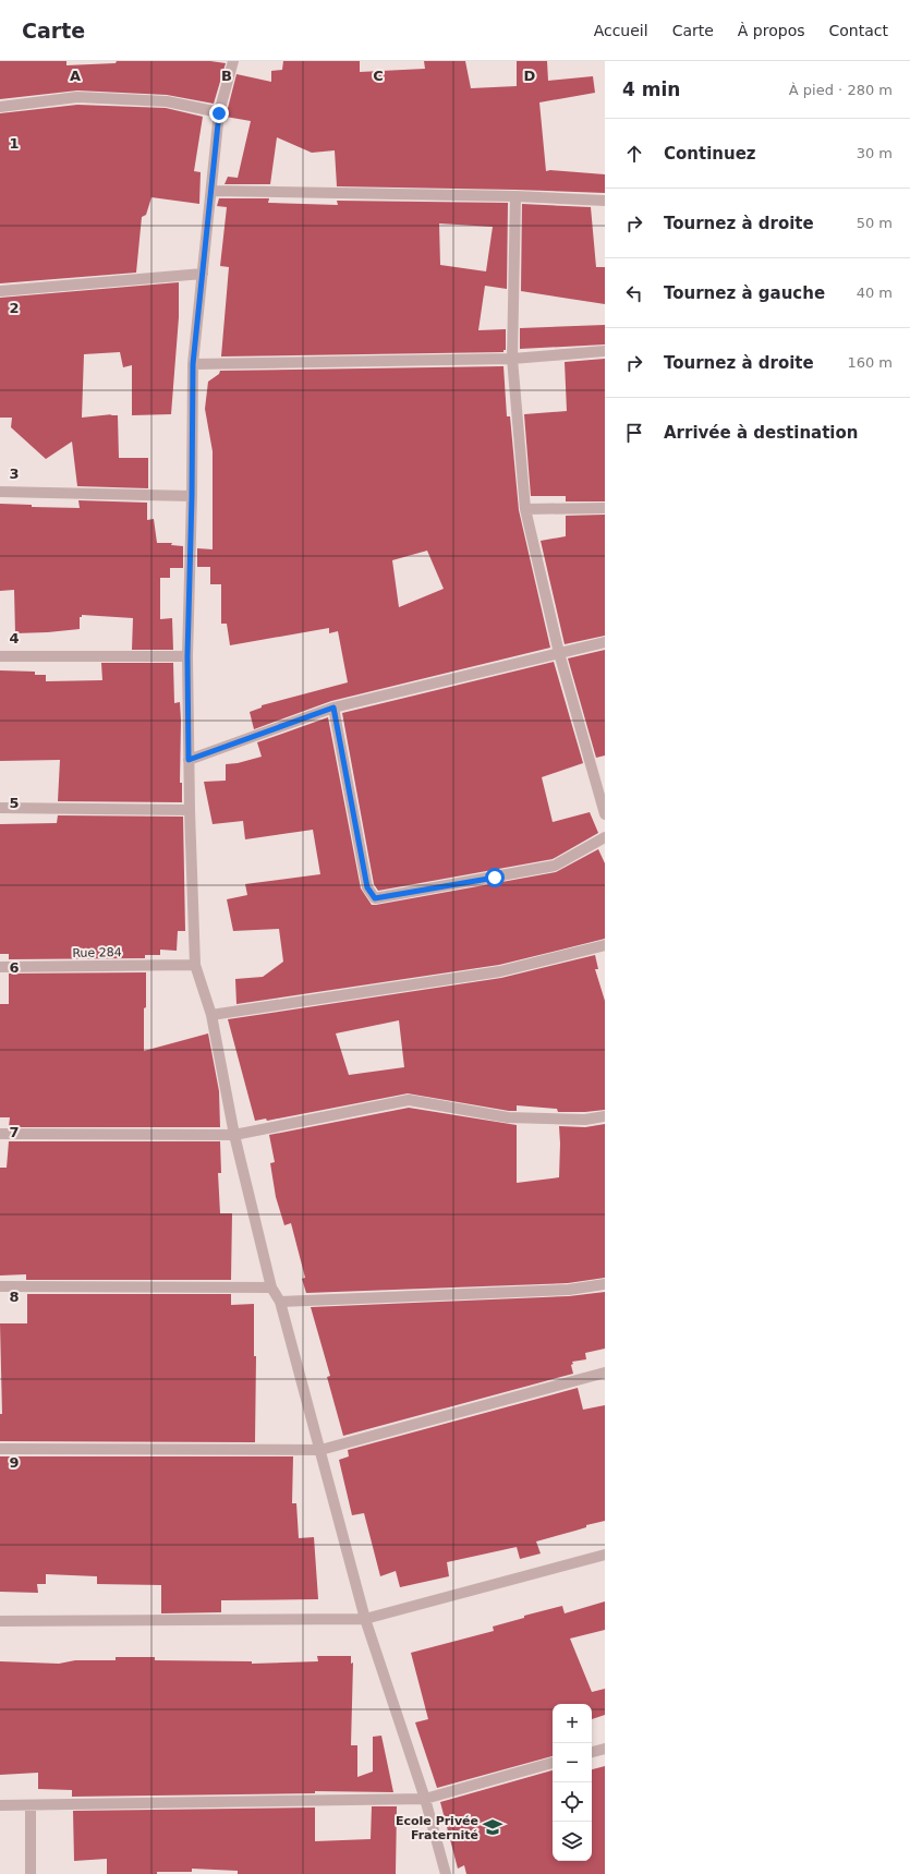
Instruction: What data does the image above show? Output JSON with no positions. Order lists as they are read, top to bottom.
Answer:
{
  "streets": {
    "street": ["Rue 284"]
  },
  "places": {
    "school or university": ["Ecole Privée Fraternité"]
  },
  "page": {
    "header": "Carte",
    "nav": [
      "Accueil",
      "Carte",
      "À propos",
      "Contact"
    ],
    "heading": ["4 min", "À pied · 280 m"],
    "list": [
      ["Continuez", "30 m"],
      ["Tournez à droite", "50 m"],
      ["Tournez à gauche", "40 m"],
      ["Tournez à droite", "160 m"],
      "Arrivée à destination"
    ],
    "map_buttons": ["+", "−"]
  },
  "grid": {
    "columns": [
      "A",
      "B",
      "C",
      "D"
    ],
    "rows": [
      "1",
      "2",
      "3",
      "4",
      "5",
      "6",
      "7",
      "8",
      "9"
    ]
  }
}
